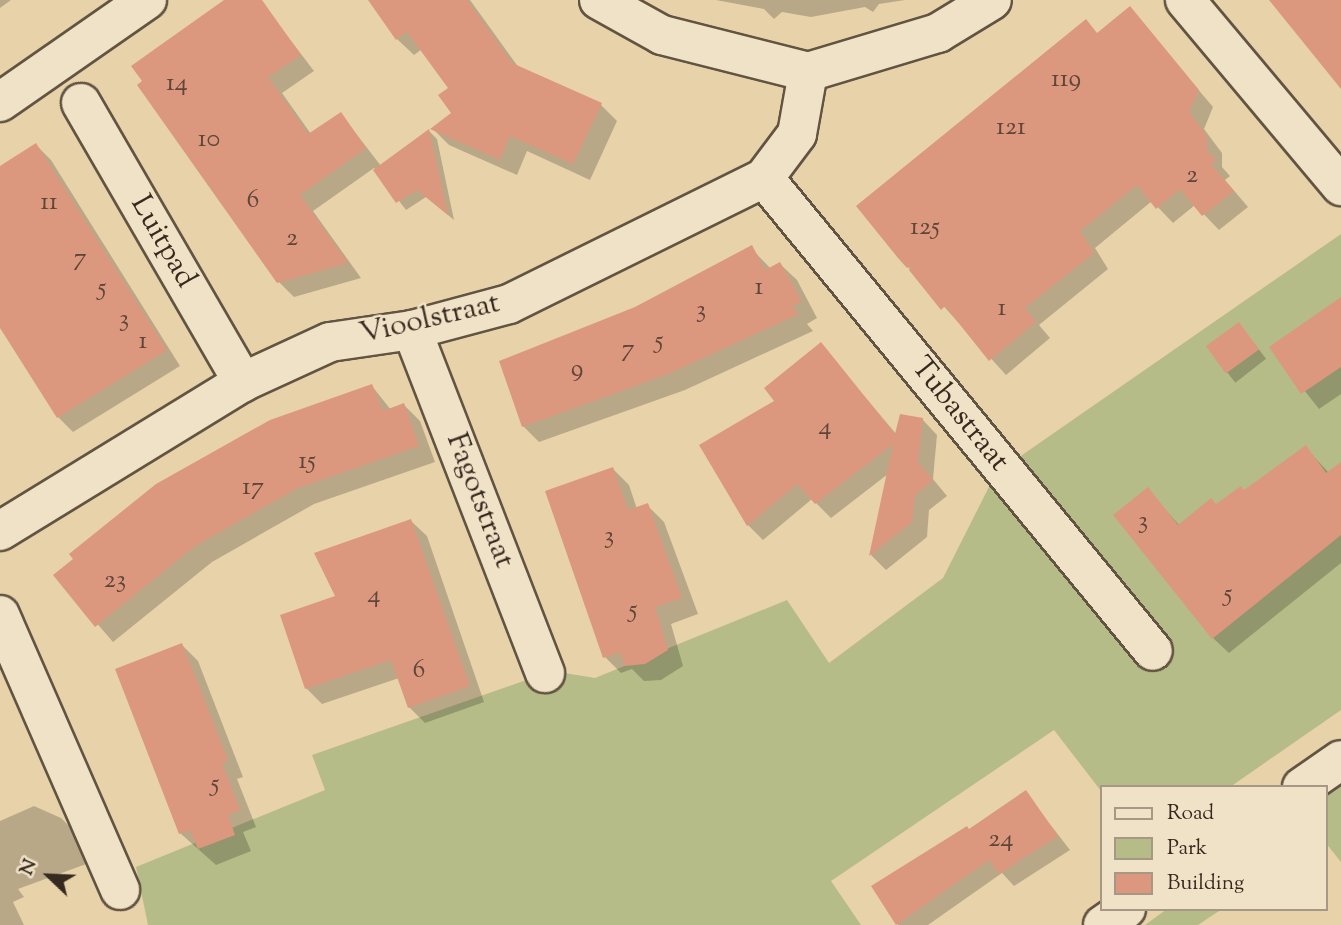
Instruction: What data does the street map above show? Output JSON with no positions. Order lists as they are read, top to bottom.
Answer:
{
  "streets": {
    "street": [
      "Luitpad",
      "Vioolstraat",
      "Tubastraat",
      "Fagotstraat"
    ]
  },
  "crossings": [
    ["Luitpad", "Vioolstraat"],
    ["Vioolstraat", "Tubastraat"],
    ["Vioolstraat", "Fagotstraat"]
  ],
  "house_numbers": [
    "119",
    "14",
    "121",
    "10",
    "2",
    "6",
    "11",
    "125",
    "2",
    "7",
    "1",
    "5",
    "1",
    "3",
    "3",
    "1",
    "5",
    "7",
    "9",
    "4",
    "15",
    "17",
    "3",
    "3",
    "23",
    "5",
    "4",
    "5",
    "6",
    "5",
    "24"
  ],
  "legend": ["Road", "Park", "Building"],
  "north": "top left"
}
